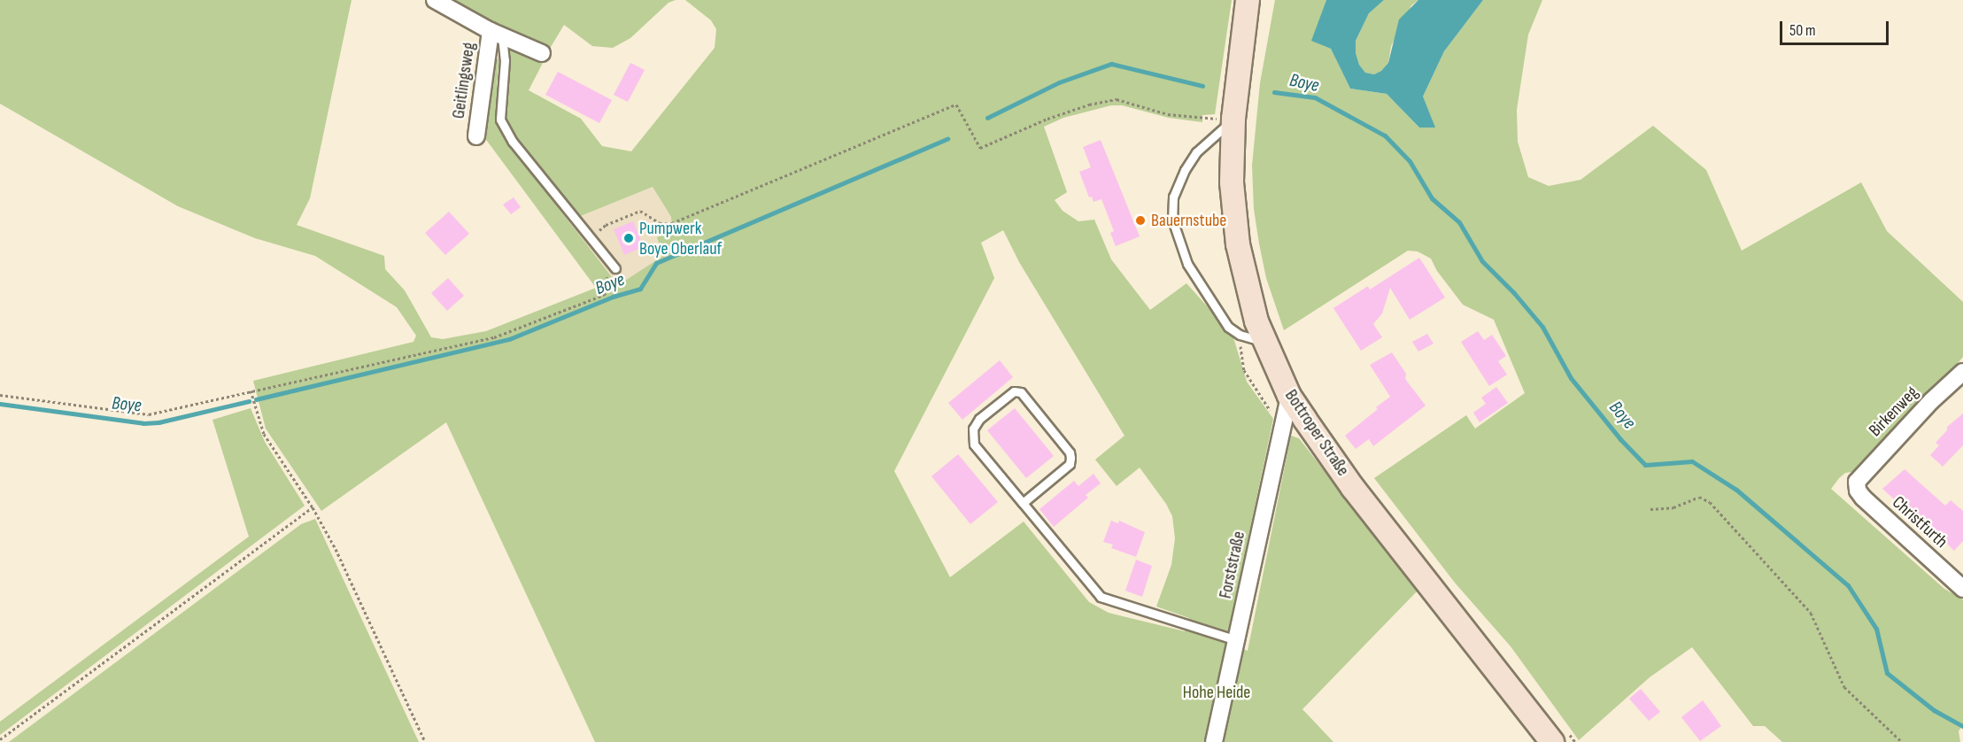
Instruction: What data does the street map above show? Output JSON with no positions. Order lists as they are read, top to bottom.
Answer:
{
  "streets": {
    "main road": ["Bottroper Straße"],
    "street": [
      "Geitlingsweg",
      "Birkenweg",
      "Christfurth",
      "Forststraße"
    ]
  },
  "crossings": [
    ["Birkenweg", "Christfurth"],
    ["Bottroper Straße", "Forststraße"]
  ],
  "water": ["Boye"],
  "parks": ["Hohe Heide"],
  "places": ["Bauernstube", "Pumpwerk Boye Oberlauf"],
  "scale_bar": "50 m"
}
